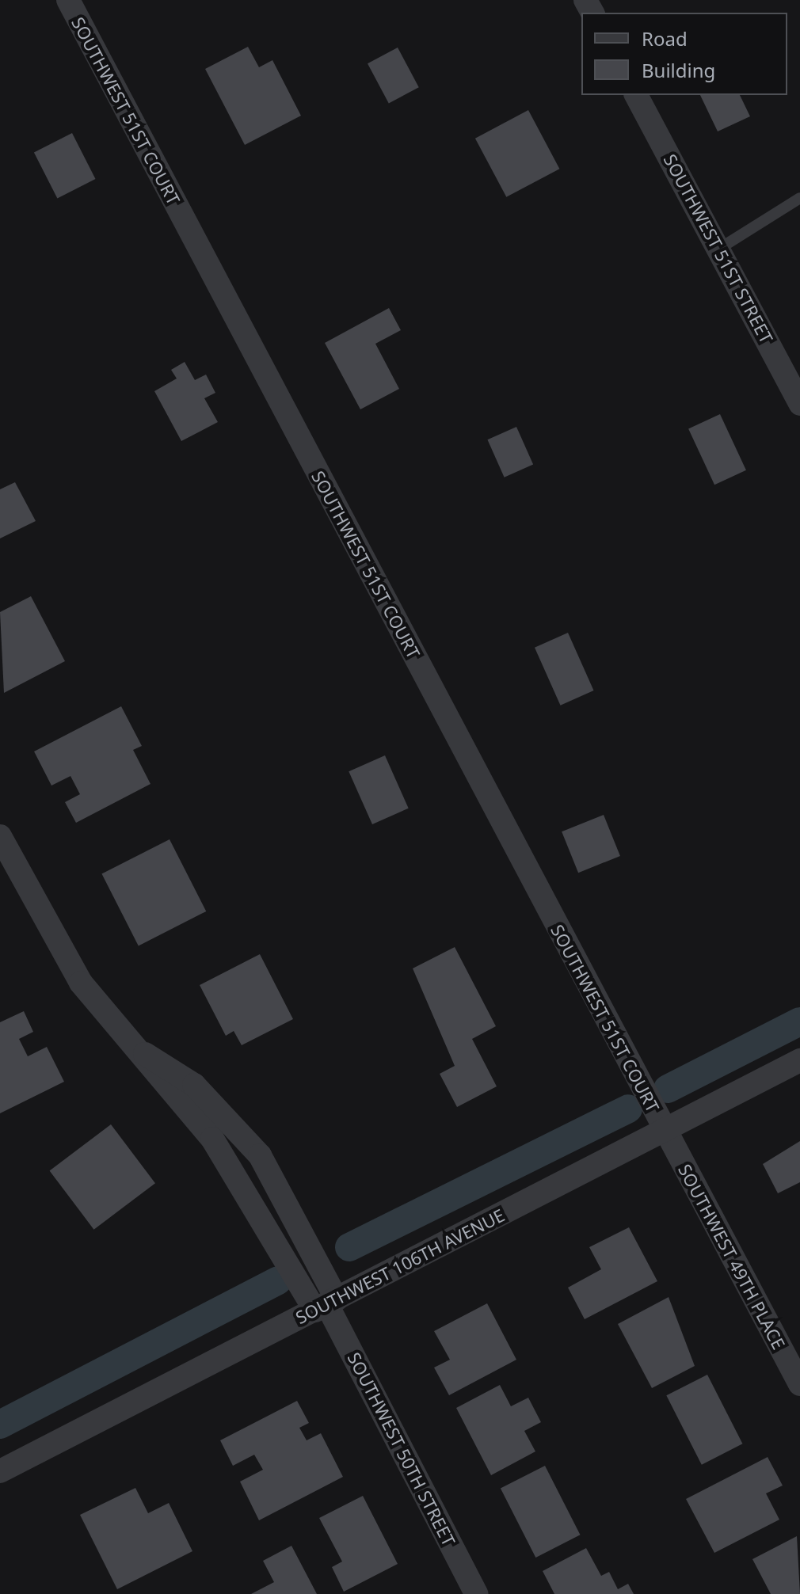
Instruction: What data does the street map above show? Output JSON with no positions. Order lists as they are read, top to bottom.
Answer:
{
  "streets": {
    "street": [
      "SOUTHWEST 51ST COURT",
      "SOUTHWEST 51ST STREET",
      "SOUTHWEST 49TH PLACE",
      "SOUTHWEST 106TH AVENUE",
      "SOUTHWEST 50TH STREET"
    ]
  },
  "crossings": [
    ["SOUTHWEST 51ST COURT", "SOUTHWEST 49TH PLACE"],
    ["SOUTHWEST 51ST COURT", "SOUTHWEST 106TH AVENUE"],
    ["SOUTHWEST 49TH PLACE", "SOUTHWEST 106TH AVENUE"],
    ["SOUTHWEST 106TH AVENUE", "SOUTHWEST 50TH STREET"]
  ],
  "legend": ["Road", "Building"]
}
